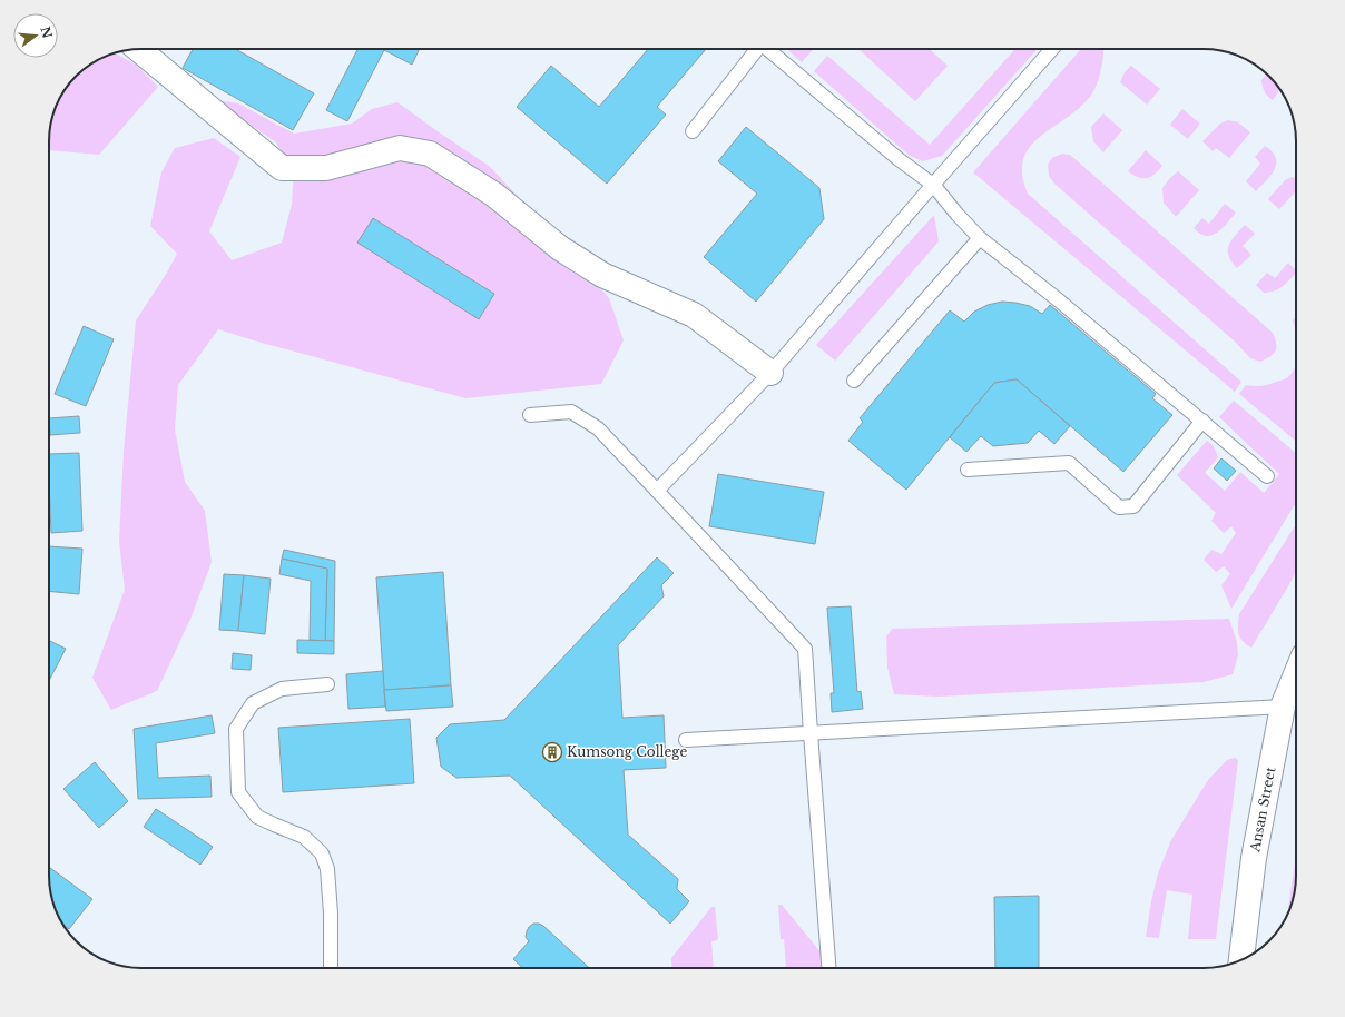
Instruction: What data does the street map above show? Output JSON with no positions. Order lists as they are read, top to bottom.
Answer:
{
  "streets": {
    "street": ["Ansan Street"]
  },
  "places": {
    "building": ["Kumsong College"]
  },
  "north": "right"
}
